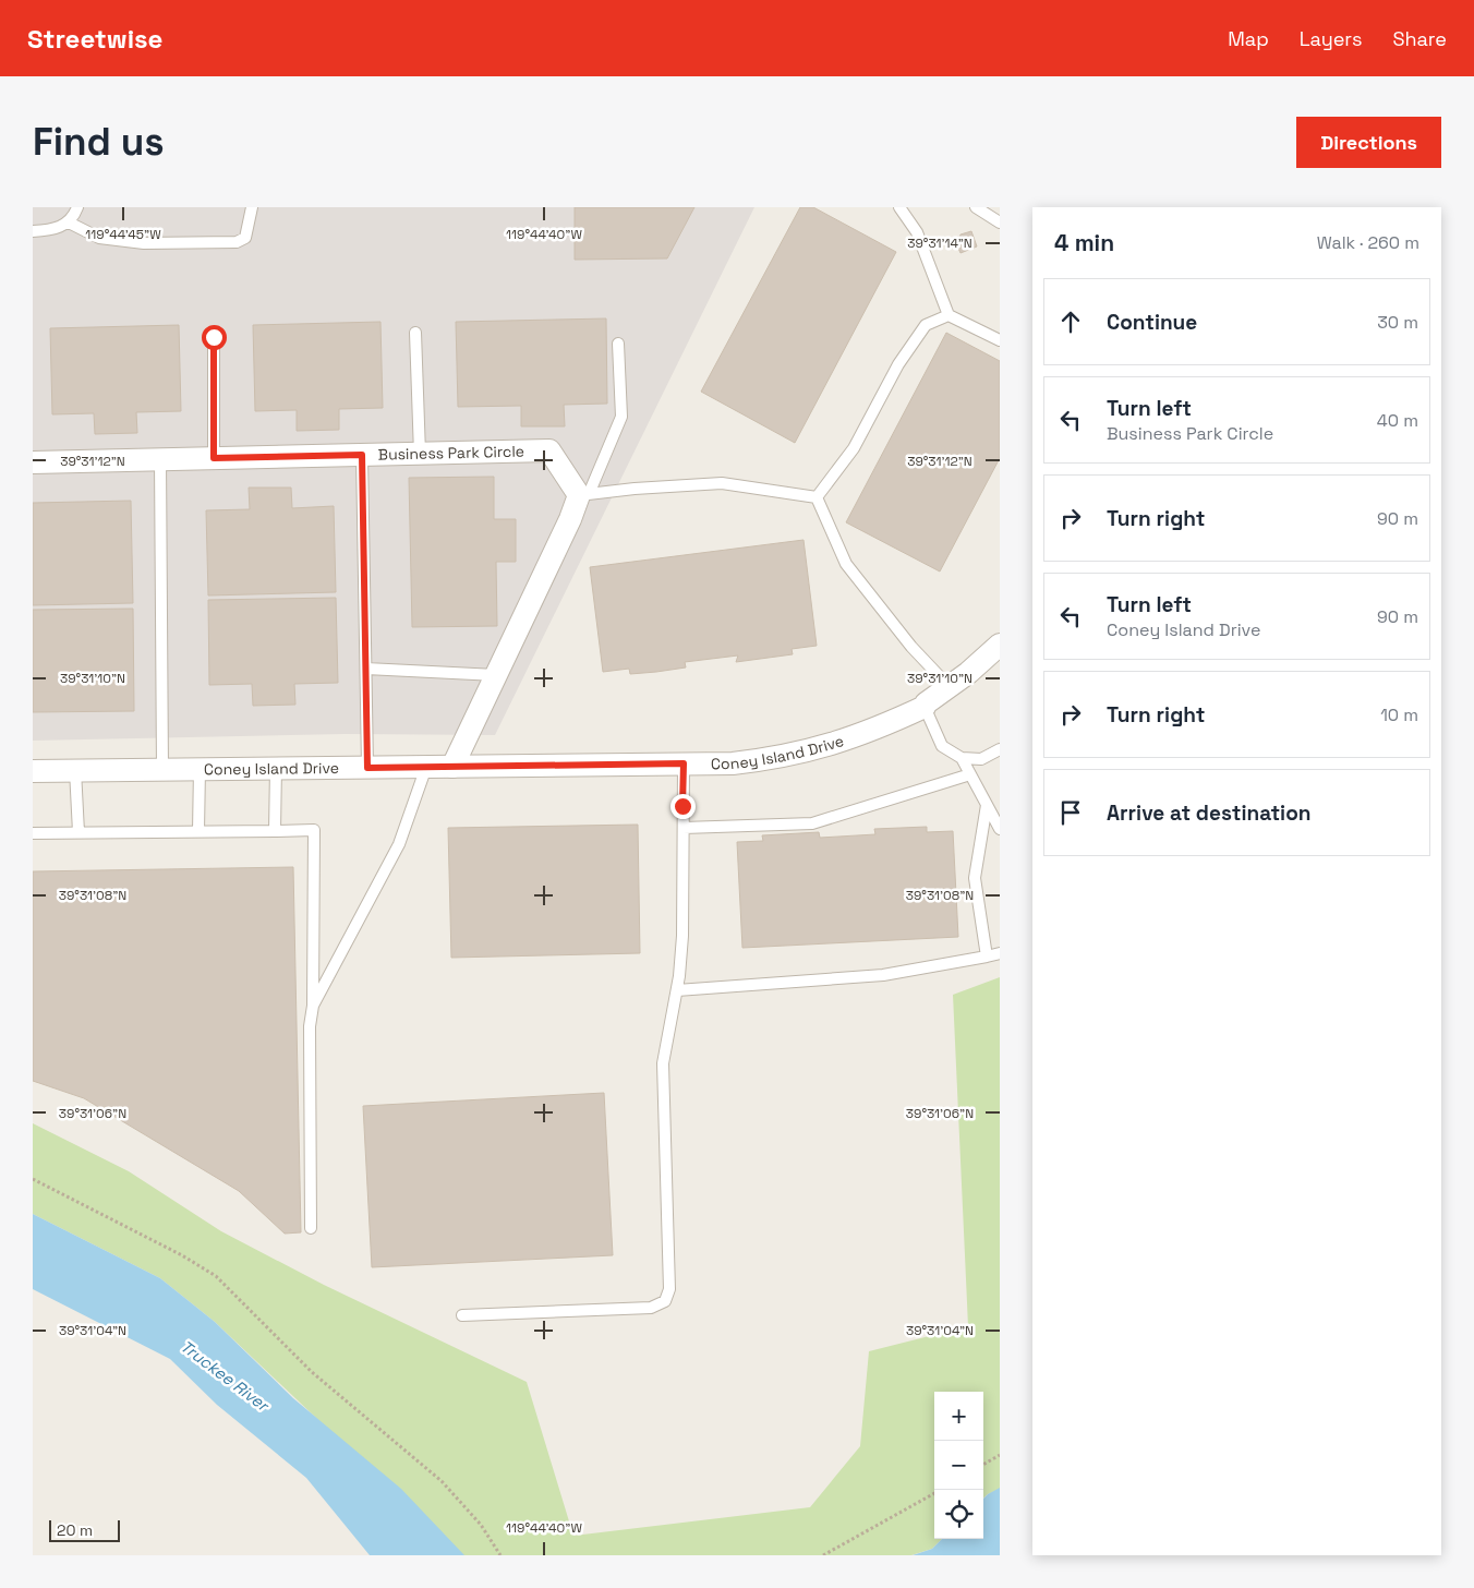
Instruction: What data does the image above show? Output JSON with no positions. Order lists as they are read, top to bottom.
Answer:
{
  "streets": {
    "street": ["Business Park Circle", "Coney Island Drive"]
  },
  "water": ["Truckee River"],
  "scale_bar": "20 m",
  "page": {
    "header": "Streetwise",
    "nav": ["Map", "Layers", "Share"],
    "buttons": "Directions",
    "title": "Find us",
    "heading": ["4 min", "Walk · 260 m"],
    "list": [
      ["Continue", "30 m"],
      ["Turn left", "Business Park Circle", "40 m"],
      ["Turn right", "90 m"],
      ["Turn left", "Coney Island Drive", "90 m"],
      ["Turn right", "10 m"],
      "Arrive at destination"
    ],
    "map_buttons": ["+", "−"],
    "scale": "20 m"
  },
  "coordinates": [
    "119°44'45\"W",
    "119°44'40\"W",
    "39°31'14\"N",
    "39°31'12\"N",
    "39°31'10\"N",
    "39°31'08\"N",
    "39°31'06\"N",
    "39°31'04\"N"
  ]
}
